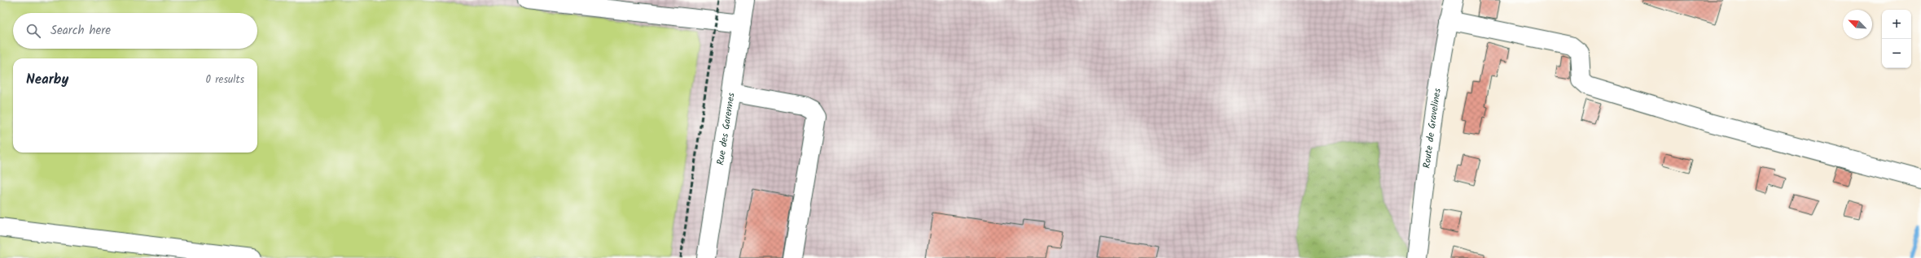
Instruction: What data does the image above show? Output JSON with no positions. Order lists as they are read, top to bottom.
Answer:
{
  "streets": {
    "street": ["Route de Gravelines", "Rue des Garennes"]
  },
  "north": "top left",
  "page": {
    "map_buttons": ["+", "−"],
    "search": "Search here",
    "heading": ["Nearby", "0 results"]
  }
}
